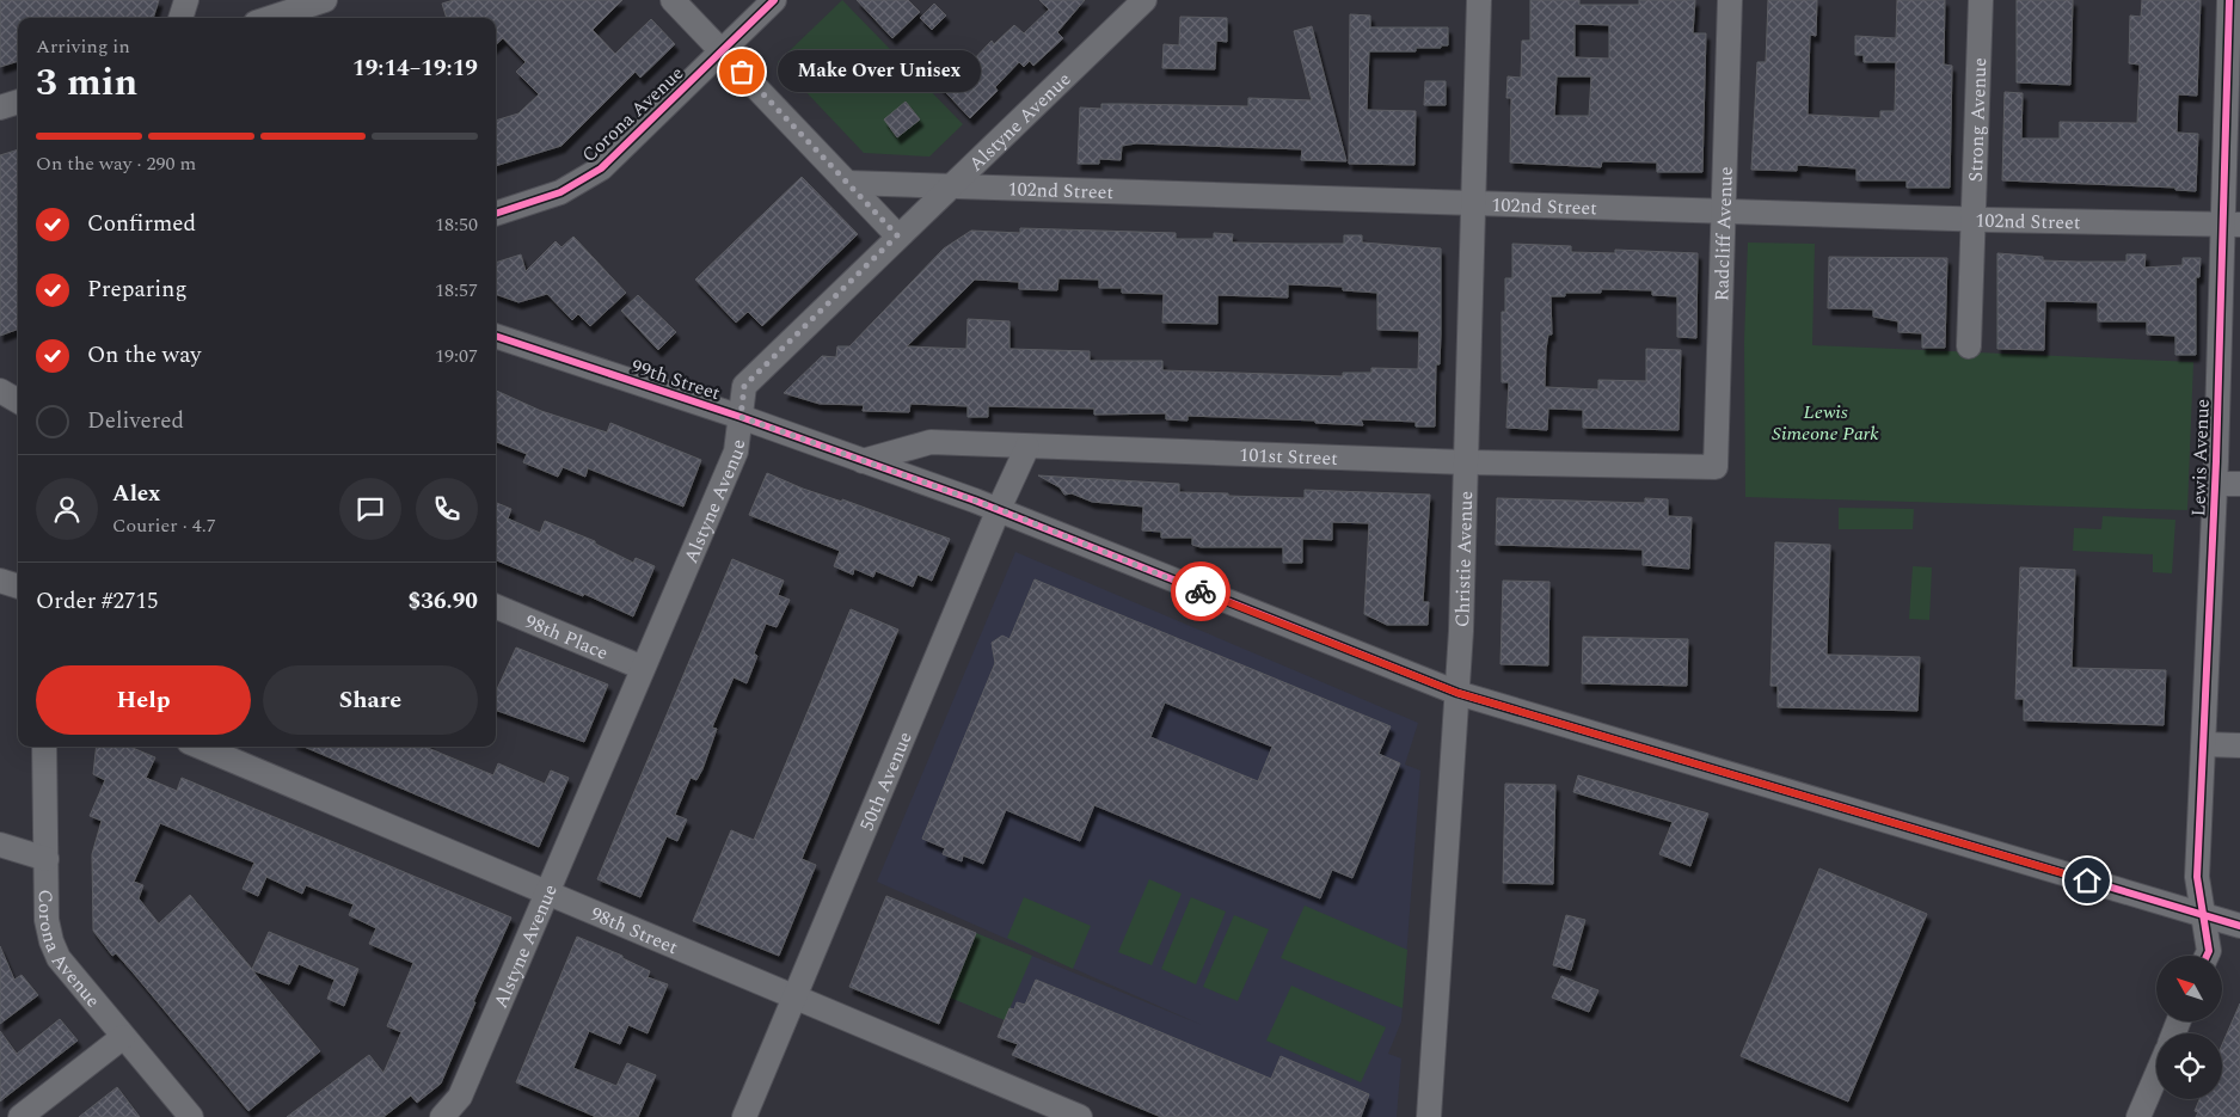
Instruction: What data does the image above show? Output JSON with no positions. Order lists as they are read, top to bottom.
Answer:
{
  "streets": {
    "street": [
      "Corona Avenue",
      "Alstyne Avenue",
      "Strong Avenue",
      "102nd Street",
      "Radcliff Avenue",
      "99th Street",
      "101st Street",
      "Lewis Avenue",
      "Christie Avenue",
      "98th Place",
      "50th Avenue",
      "98th Street"
    ]
  },
  "crossings": [
    ["Alstyne Avenue", "102nd Street"],
    ["Alstyne Avenue", "99th Street"],
    ["Alstyne Avenue", "98th Place"],
    ["Alstyne Avenue", "98th Street"],
    ["Strong Avenue", "102nd Street"],
    ["102nd Street", "Radcliff Avenue"],
    ["102nd Street", "Lewis Avenue"],
    ["102nd Street", "Christie Avenue"],
    ["Radcliff Avenue", "101st Street"],
    ["99th Street", "101st Street"],
    ["99th Street", "Lewis Avenue"],
    ["99th Street", "Christie Avenue"],
    ["99th Street", "50th Avenue"],
    ["101st Street", "Christie Avenue"],
    ["101st Street", "50th Avenue"],
    ["50th Avenue", "98th Street"]
  ],
  "parks": ["Lewis Simeone Park"],
  "places": ["Make Over Unisex"],
  "north": "top left",
  "page": {
    "heading": ["3 min", "Arriving in", "19:14–19:19"],
    "panel": [
      "Alex",
      "Courier · 4.7",
      "Order #2715",
      "$36.90"
    ],
    "bubble": "Make Over Unisex",
    "bar": "On the way · 290 m",
    "list": [
      ["Confirmed", "18:50"],
      ["Preparing", "18:57"],
      ["On the way", "19:07"],
      "Delivered"
    ],
    "buttons": ["Help", "Share"]
  }
}
